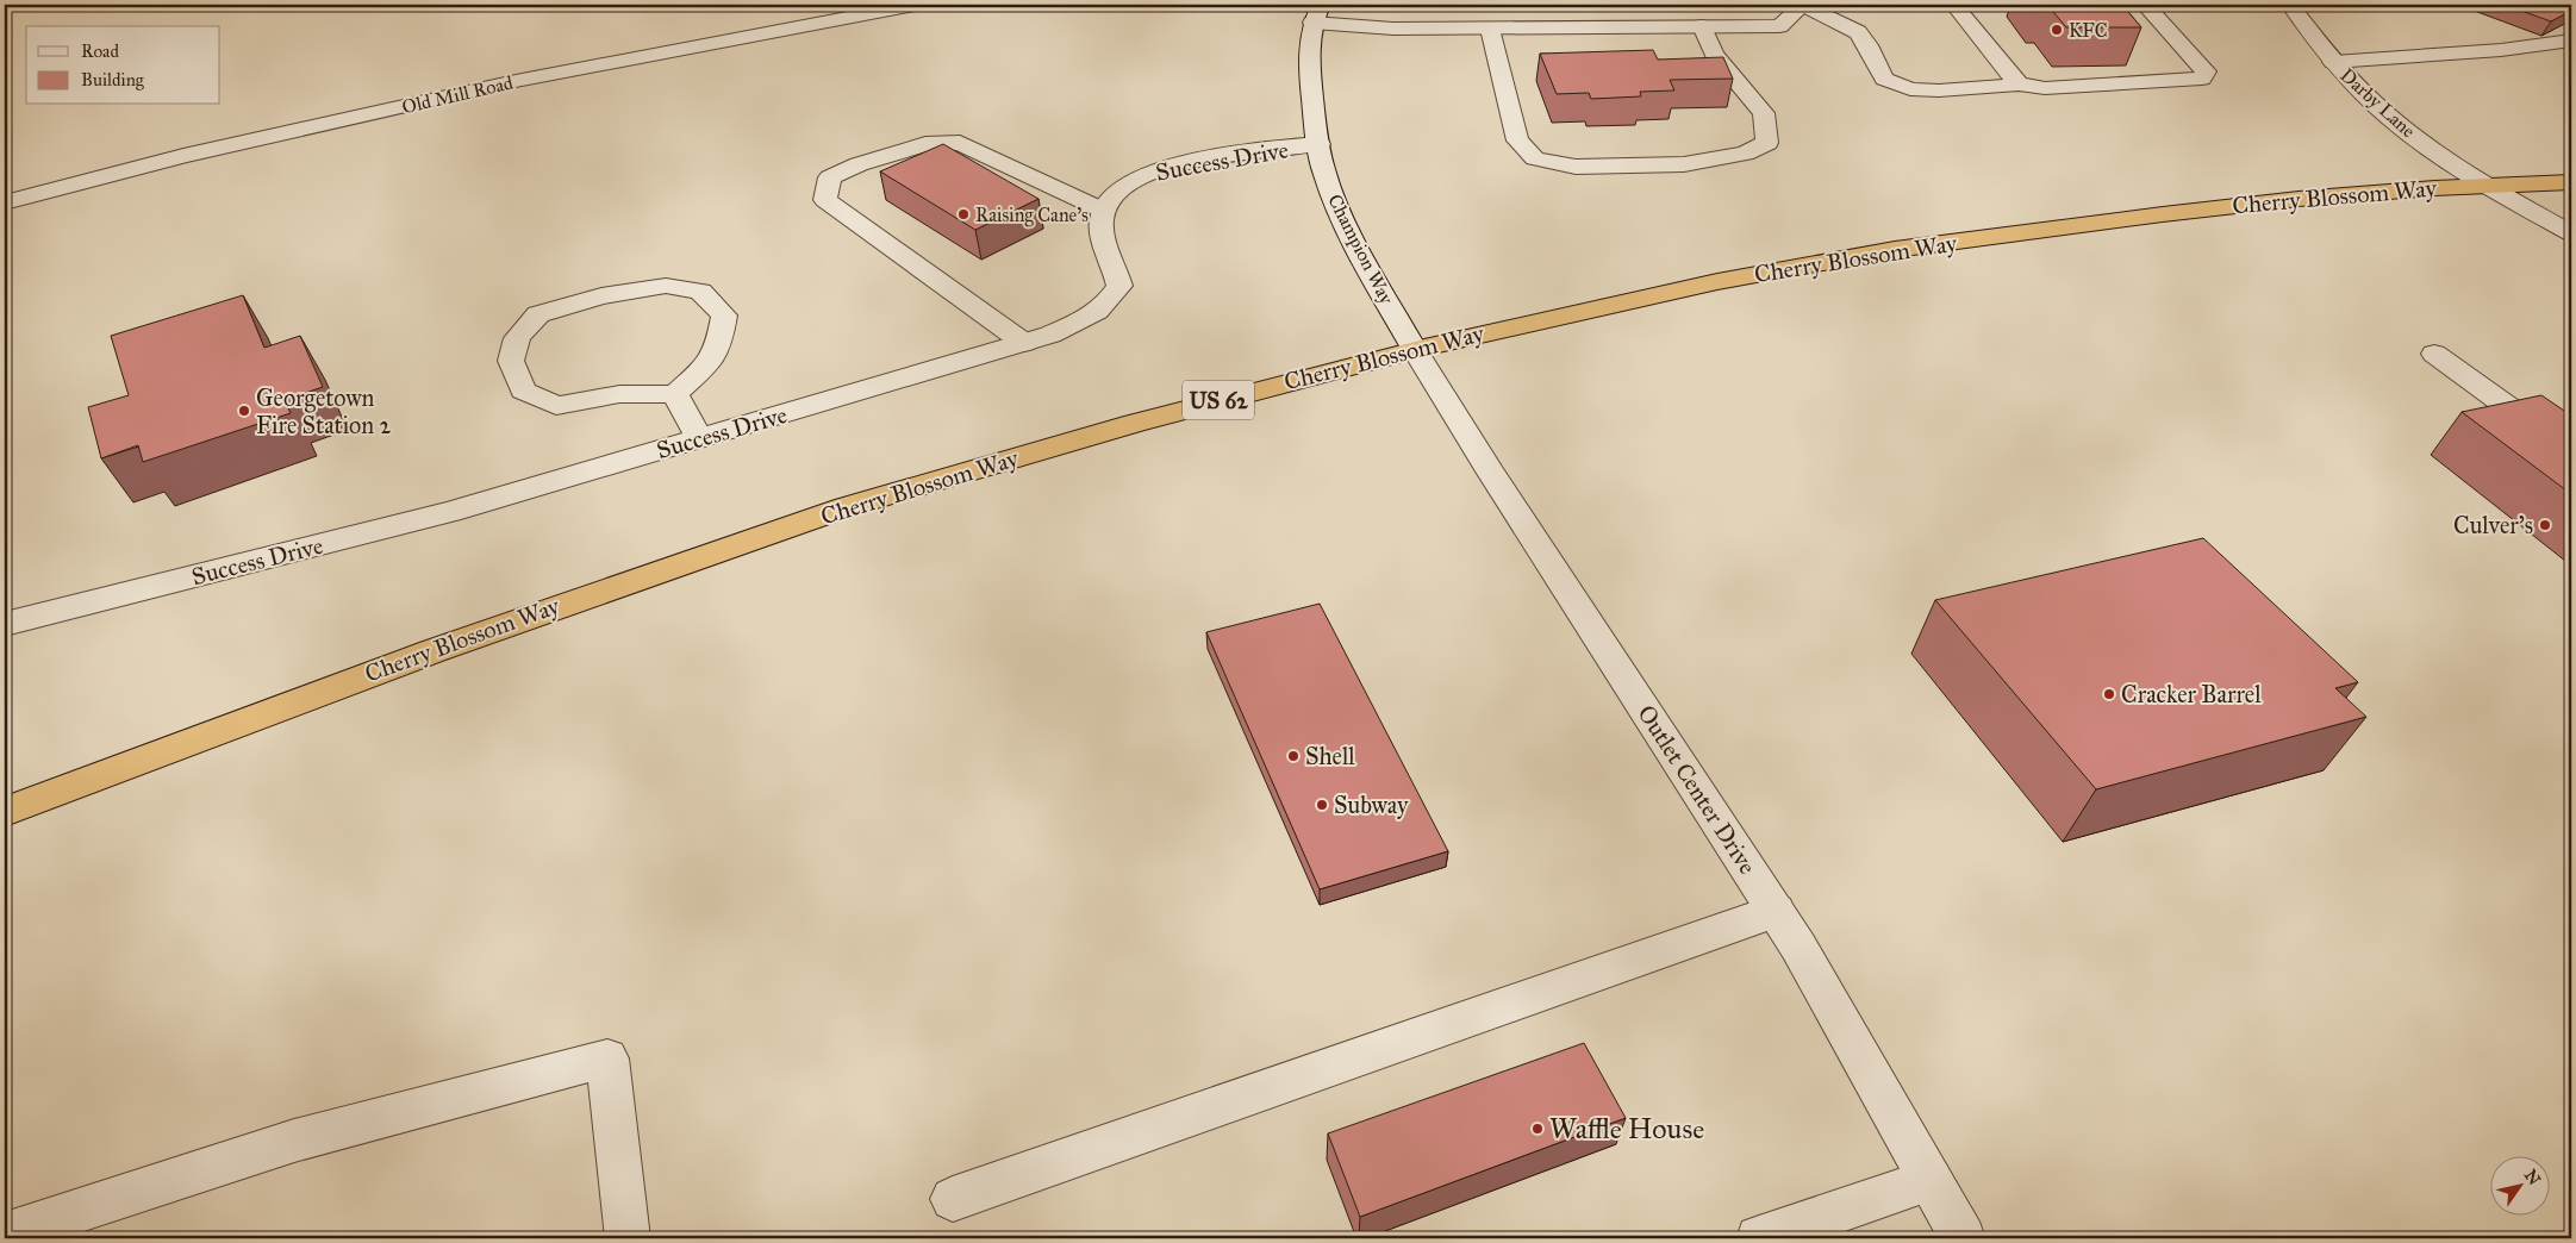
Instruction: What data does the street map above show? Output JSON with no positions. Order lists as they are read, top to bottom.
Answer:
{
  "streets": {
    "highway": ["Cherry Blossom Way", "US 62"],
    "street": [
      "Old Mill Road",
      "Darby Lane",
      "Success Drive",
      "Champion Way",
      "Outlet Center Drive"
    ]
  },
  "crossings": [
    ["Darby Lane", "Cherry Blossom Way"],
    ["Success Drive", "Champion Way"],
    ["Cherry Blossom Way", "Champion Way"],
    ["Cherry Blossom Way", "Outlet Center Drive"],
    ["Champion Way", "Outlet Center Drive"]
  ],
  "places": [
    "KFC",
    "Raising Cane's",
    "Georgetown Fire Station 2",
    "Culver's",
    "Cracker Barrel",
    "Shell",
    "Subway",
    "Waffle House"
  ],
  "legend": ["Road", "Building"],
  "north": "top right"
}
